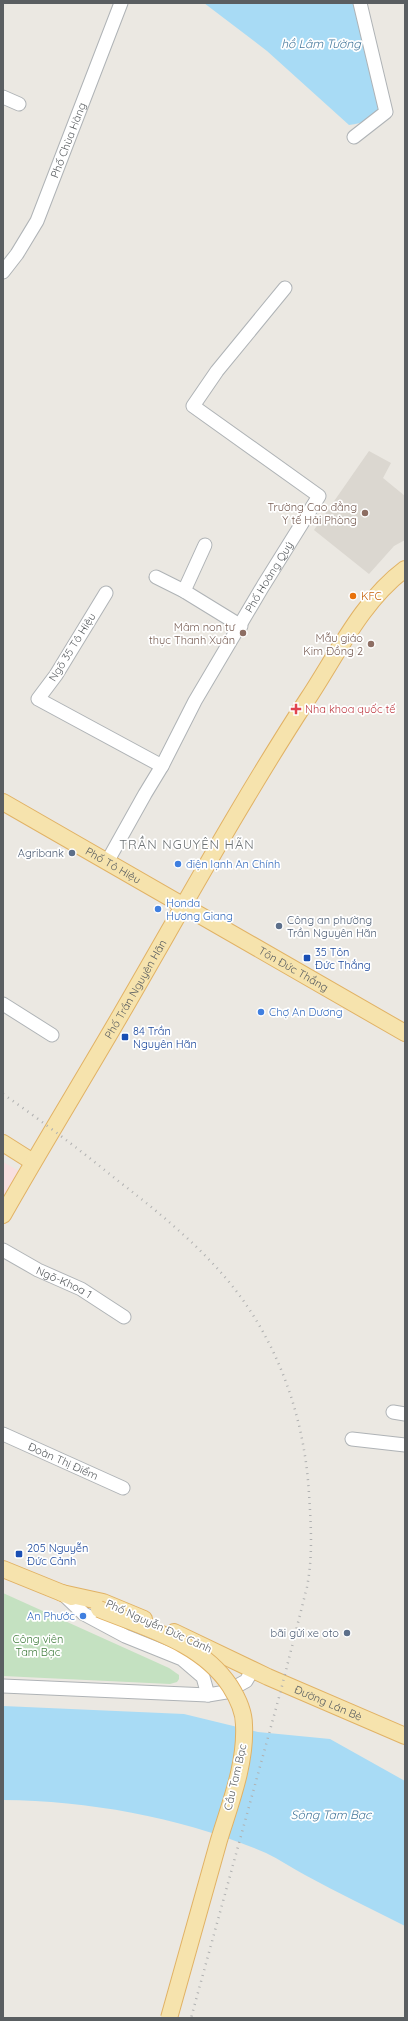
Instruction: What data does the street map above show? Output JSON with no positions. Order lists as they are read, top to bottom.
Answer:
{
  "streets": {
    "main road": [
      "Phố Tô Hiệu",
      "Tôn Đức Thắng",
      "Phố Trần Nguyên Hãn",
      "Phố Nguyễn Đức Cảnh",
      "Đường Lán Bè",
      "Cầu Tam Bạc"
    ],
    "street": [
      "Phố Chùa Hàng",
      "Phố Hoàng Quý",
      "Ngõ 35 Tô Hiệu",
      "Ngõ-Khoa 1",
      "Đoàn Thị Điểm"
    ]
  },
  "crossings": [
    ["Phố Hoàng Quý", "Ngõ 35 Tô Hiệu"],
    ["Phố Hoàng Quý", "Phố Tô Hiệu"],
    ["Phố Tô Hiệu", "Tôn Đức Thắng"],
    ["Phố Tô Hiệu", "Phố Trần Nguyên Hãn"],
    ["Tôn Đức Thắng", "Phố Trần Nguyên Hãn"],
    ["Phố Nguyễn Đức Cảnh", "Đường Lán Bè"],
    ["Phố Nguyễn Đức Cảnh", "Cầu Tam Bạc"]
  ],
  "districts": ["TRẦN NGUYÊN HÃN"],
  "water": ["hồ Lâm Tường", "Sông Tam Bạc"],
  "parks": ["Công viên Tam Bạc"],
  "places": {
    "other": [
      "Trường Cao đẳng Y tế Hải Phòng",
      "KFC",
      "Mâm non tư thục Thanh Xuân",
      "Mẫu giáo Kim Đồng 2",
      "Agribank",
      "điện lạnh An Chính",
      "Honda Hương Giang",
      "Công an phường Trần Nguyên Hãn",
      "Chợ An Dương",
      "An Phước",
      "bãi gửi xe oto"
    ],
    "health": ["Nha khoa quốc tế"],
    "transit": ["35 Tôn Đức Thắng", "84 Trần Nguyên Hãn", "205 Nguyễn Đức Cảnh"]
  }
}
